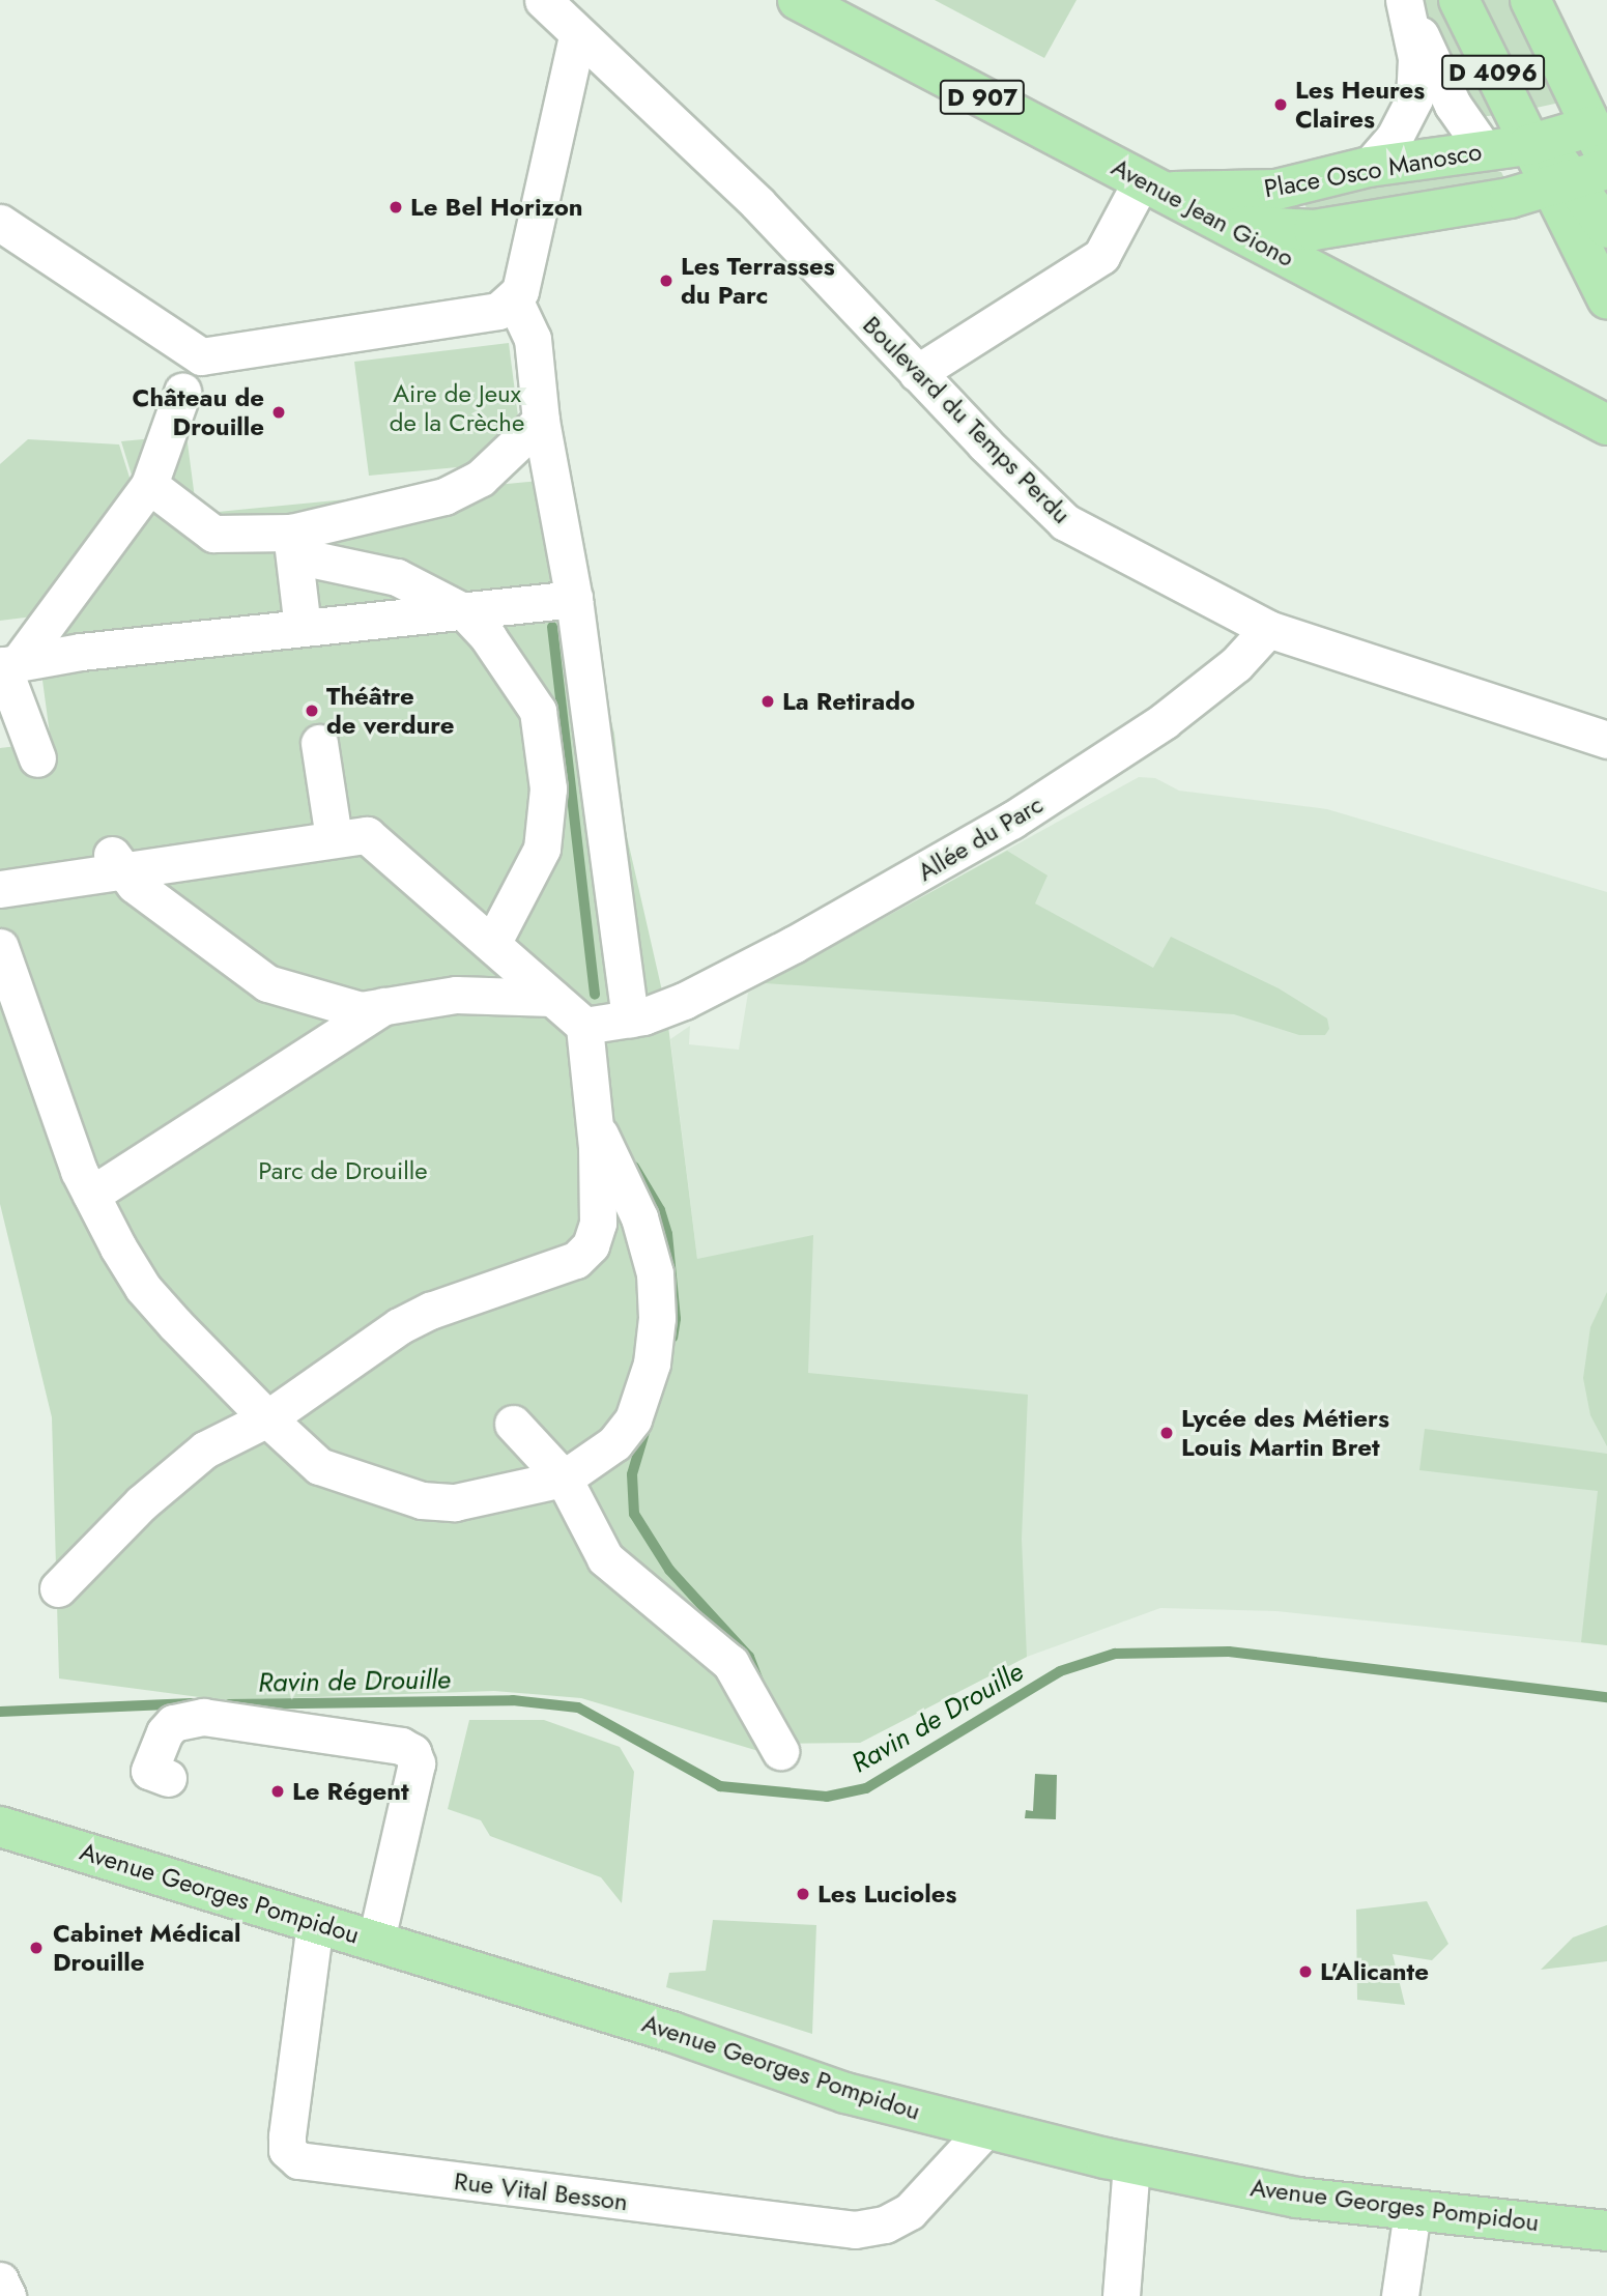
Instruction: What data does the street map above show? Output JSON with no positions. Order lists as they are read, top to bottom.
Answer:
{
  "streets": {
    "main road": [
      "D 4096",
      "D 907",
      "Place Osco Manosco",
      "Avenue Jean Giono",
      "Avenue Georges Pompidou"
    ],
    "street": ["Boulevard du Temps Perdu", "Allée du Parc", "Rue Vital Besson"]
  },
  "crossings": [
    ["D 4096", "Place Osco Manosco"],
    ["Place Osco Manosco", "Avenue Jean Giono"],
    ["Boulevard du Temps Perdu", "Allée du Parc"],
    ["Avenue Georges Pompidou", "Rue Vital Besson"]
  ],
  "water": ["Ravin de Drouille"],
  "parks": ["Aire de Jeux de la Crèche", "Parc de Drouille"],
  "places": [
    "Les Heures Claires",
    "Le Bel Horizon",
    "Les Terrasses du Parc",
    "Château de Drouille",
    "La Retirado",
    "Théâtre de verdure",
    "Lycée des Métiers Louis Martin Bret",
    "Le Régent",
    "Les Lucioles",
    "Cabinet Médical Drouille",
    "L'Alicante"
  ]
}
